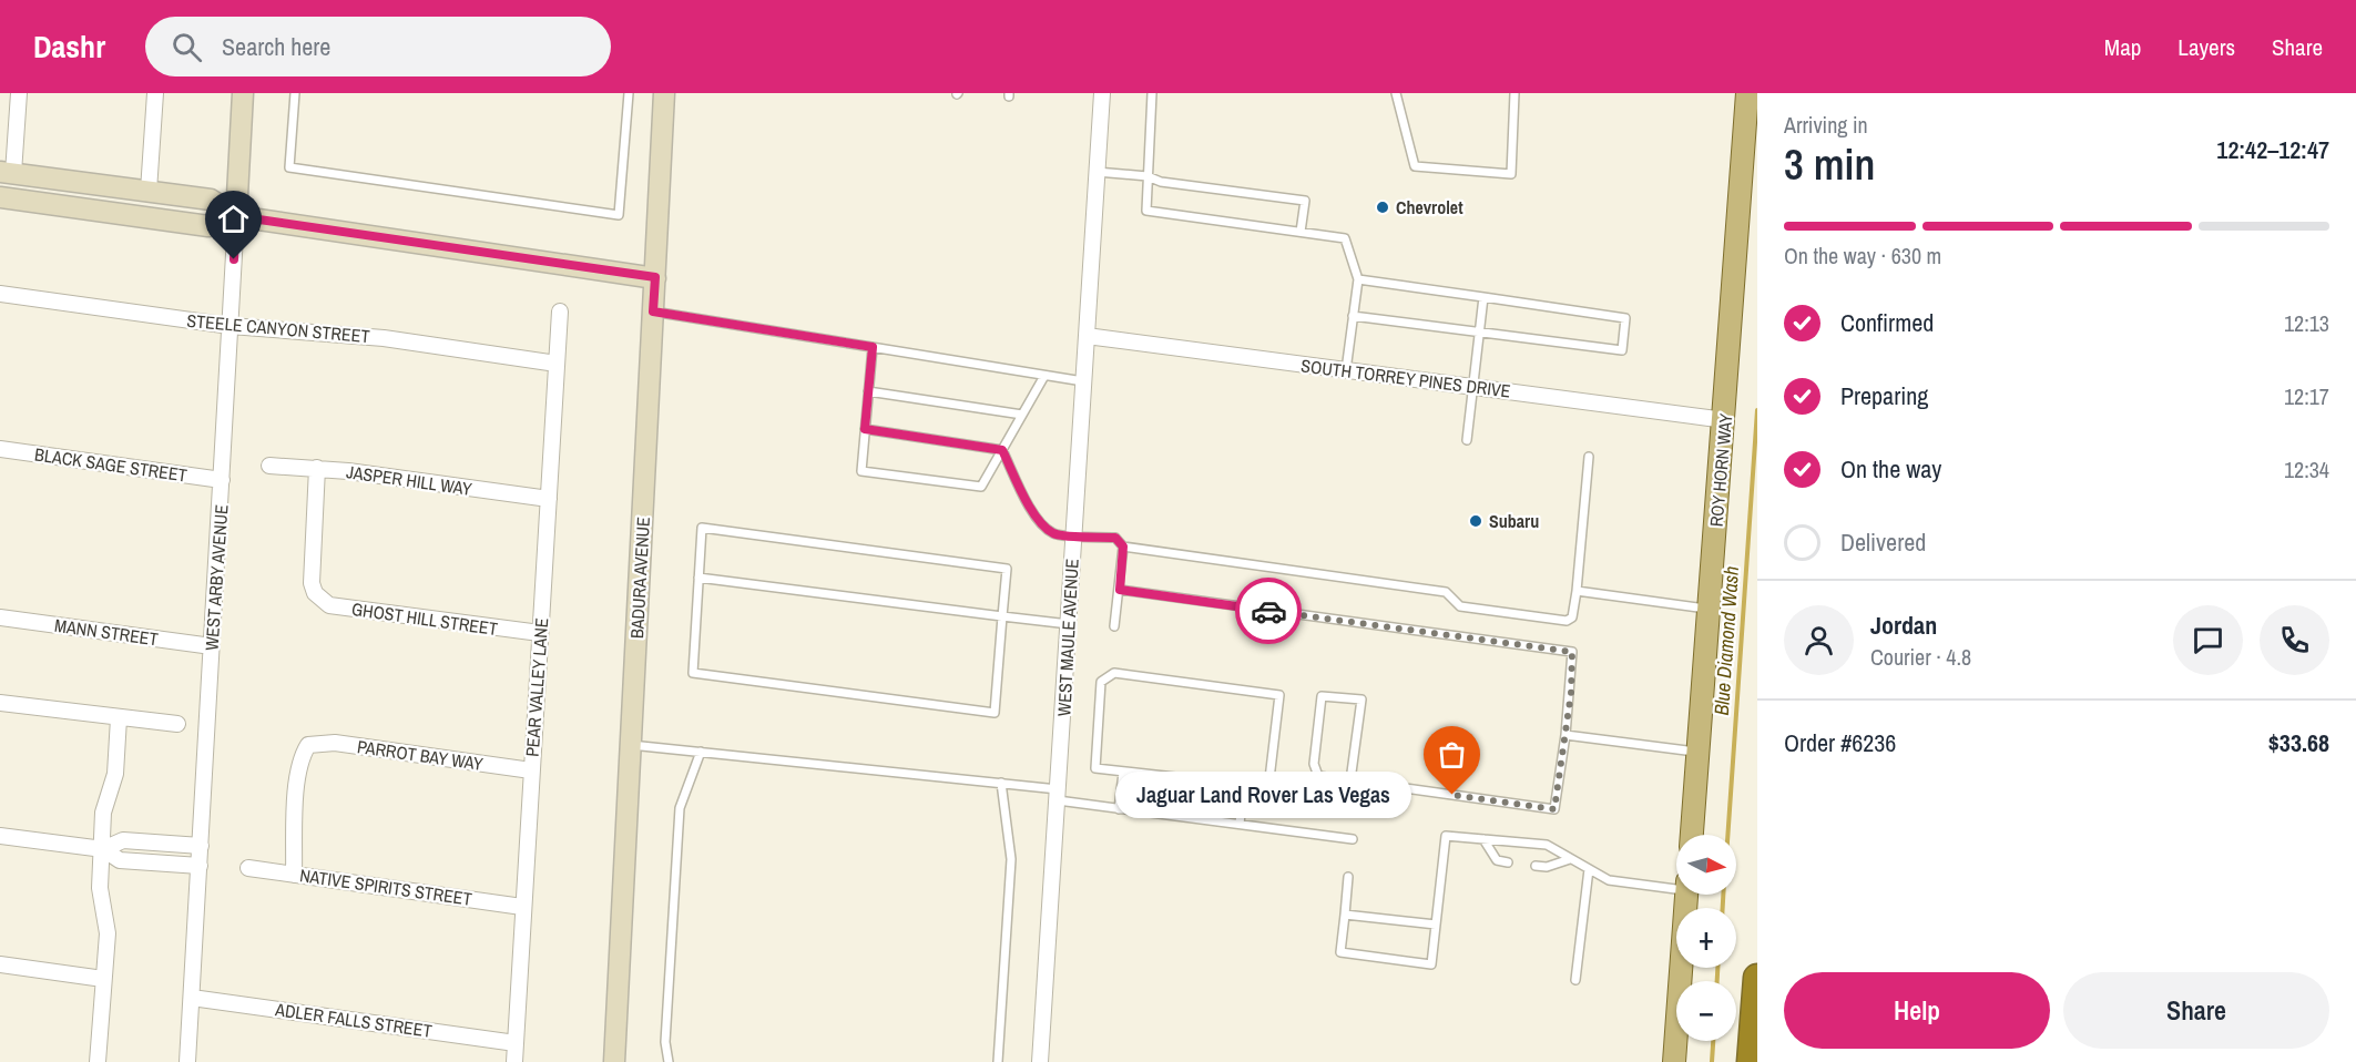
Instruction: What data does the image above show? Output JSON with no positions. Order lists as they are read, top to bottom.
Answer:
{
  "streets": {
    "main road": ["ROY HORN WAY"],
    "street": [
      "STEELE CANYON STREET",
      "SOUTH TORREY PINES DRIVE",
      "BLACK SAGE STREET",
      "JASPER HILL WAY",
      "WEST ARBY AVENUE",
      "BADURA AVENUE",
      "GHOST HILL STREET",
      "MANN STREET",
      "WEST MAULE AVENUE",
      "PEAR VALLEY LANE",
      "PARROT BAY WAY",
      "NATIVE SPIRITS STREET",
      "ADLER FALLS STREET"
    ]
  },
  "crossings": [
    ["STEELE CANYON STREET", "WEST ARBY AVENUE"],
    ["STEELE CANYON STREET", "PEAR VALLEY LANE"],
    ["SOUTH TORREY PINES DRIVE", "ROY HORN WAY"],
    ["SOUTH TORREY PINES DRIVE", "WEST MAULE AVENUE"],
    ["BLACK SAGE STREET", "WEST ARBY AVENUE"],
    ["JASPER HILL WAY", "GHOST HILL STREET"],
    ["JASPER HILL WAY", "PEAR VALLEY LANE"],
    ["WEST ARBY AVENUE", "MANN STREET"],
    ["WEST ARBY AVENUE", "ADLER FALLS STREET"],
    ["GHOST HILL STREET", "PEAR VALLEY LANE"],
    ["PEAR VALLEY LANE", "PARROT BAY WAY"],
    ["PEAR VALLEY LANE", "NATIVE SPIRITS STREET"],
    ["PEAR VALLEY LANE", "ADLER FALLS STREET"],
    ["PARROT BAY WAY", "NATIVE SPIRITS STREET"]
  ],
  "water": ["Blue Diamond Wash"],
  "places": ["Chevrolet", "Subaru", "Jaguar Land Rover Las Vegas"],
  "north": "right",
  "page": {
    "header": "Dashr",
    "search": "Search here",
    "nav": ["Map", "Layers", "Share"],
    "heading": ["3 min", "Arriving in", "12:42–12:47"],
    "panel": [
      "Jordan",
      "Courier · 4.8",
      "Order #6236",
      "$33.68"
    ],
    "bar": "On the way · 630 m",
    "list": [
      ["Confirmed", "12:13"],
      ["Preparing", "12:17"],
      ["On the way", "12:34"],
      "Delivered"
    ],
    "bubble": "Jaguar Land Rover Las Vegas",
    "map_buttons": ["+", "−"],
    "buttons": ["Help", "Share"]
  }
}
